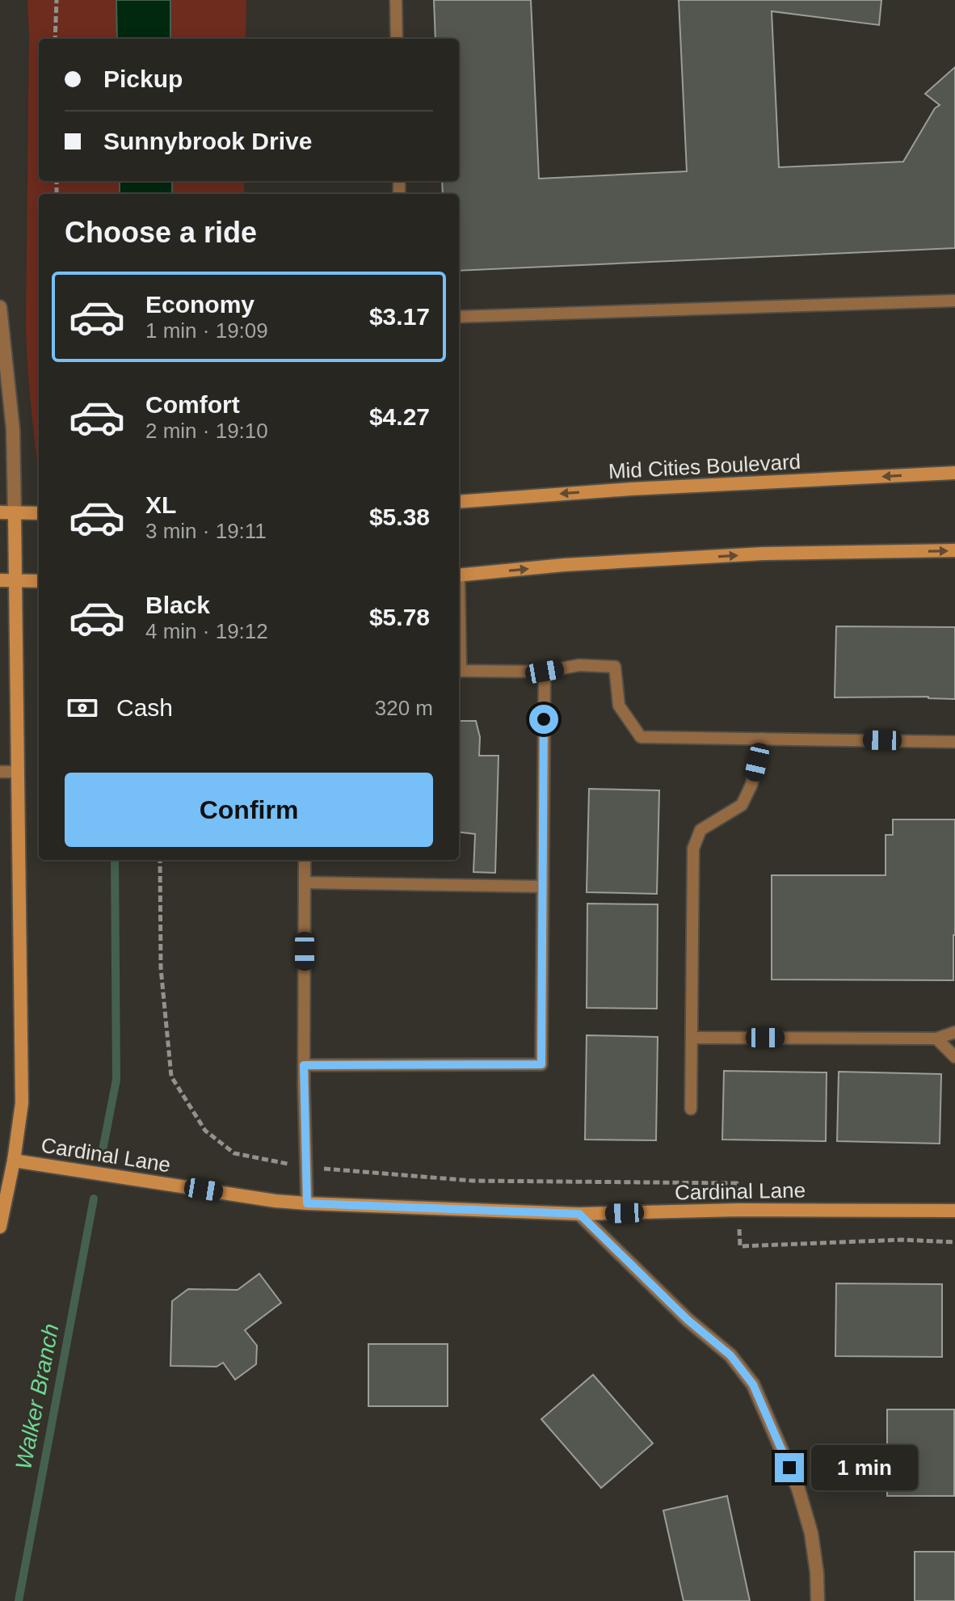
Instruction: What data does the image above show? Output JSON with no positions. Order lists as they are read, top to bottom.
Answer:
{
  "streets": {
    "street": ["Mid Cities Boulevard", "Cardinal Lane"]
  },
  "water": ["Walker Branch"],
  "page": {
    "banner": ["Pickup", "Sunnybrook Drive"],
    "heading": "Choose a ride",
    "list": [
      {
        "name": "Economy",
        "note": "1 min · 19:09",
        "value": "$3.17"
      },
      {
        "name": "Comfort",
        "note": "2 min · 19:10",
        "value": "$4.27"
      },
      {
        "name": "XL",
        "note": "3 min · 19:11",
        "value": "$5.38"
      },
      {
        "name": "Black",
        "note": "4 min · 19:12",
        "value": "$5.78"
      }
    ],
    "pay": ["Cash", "320 m"],
    "buttons": "Confirm",
    "bubble": "1 min"
  }
}
